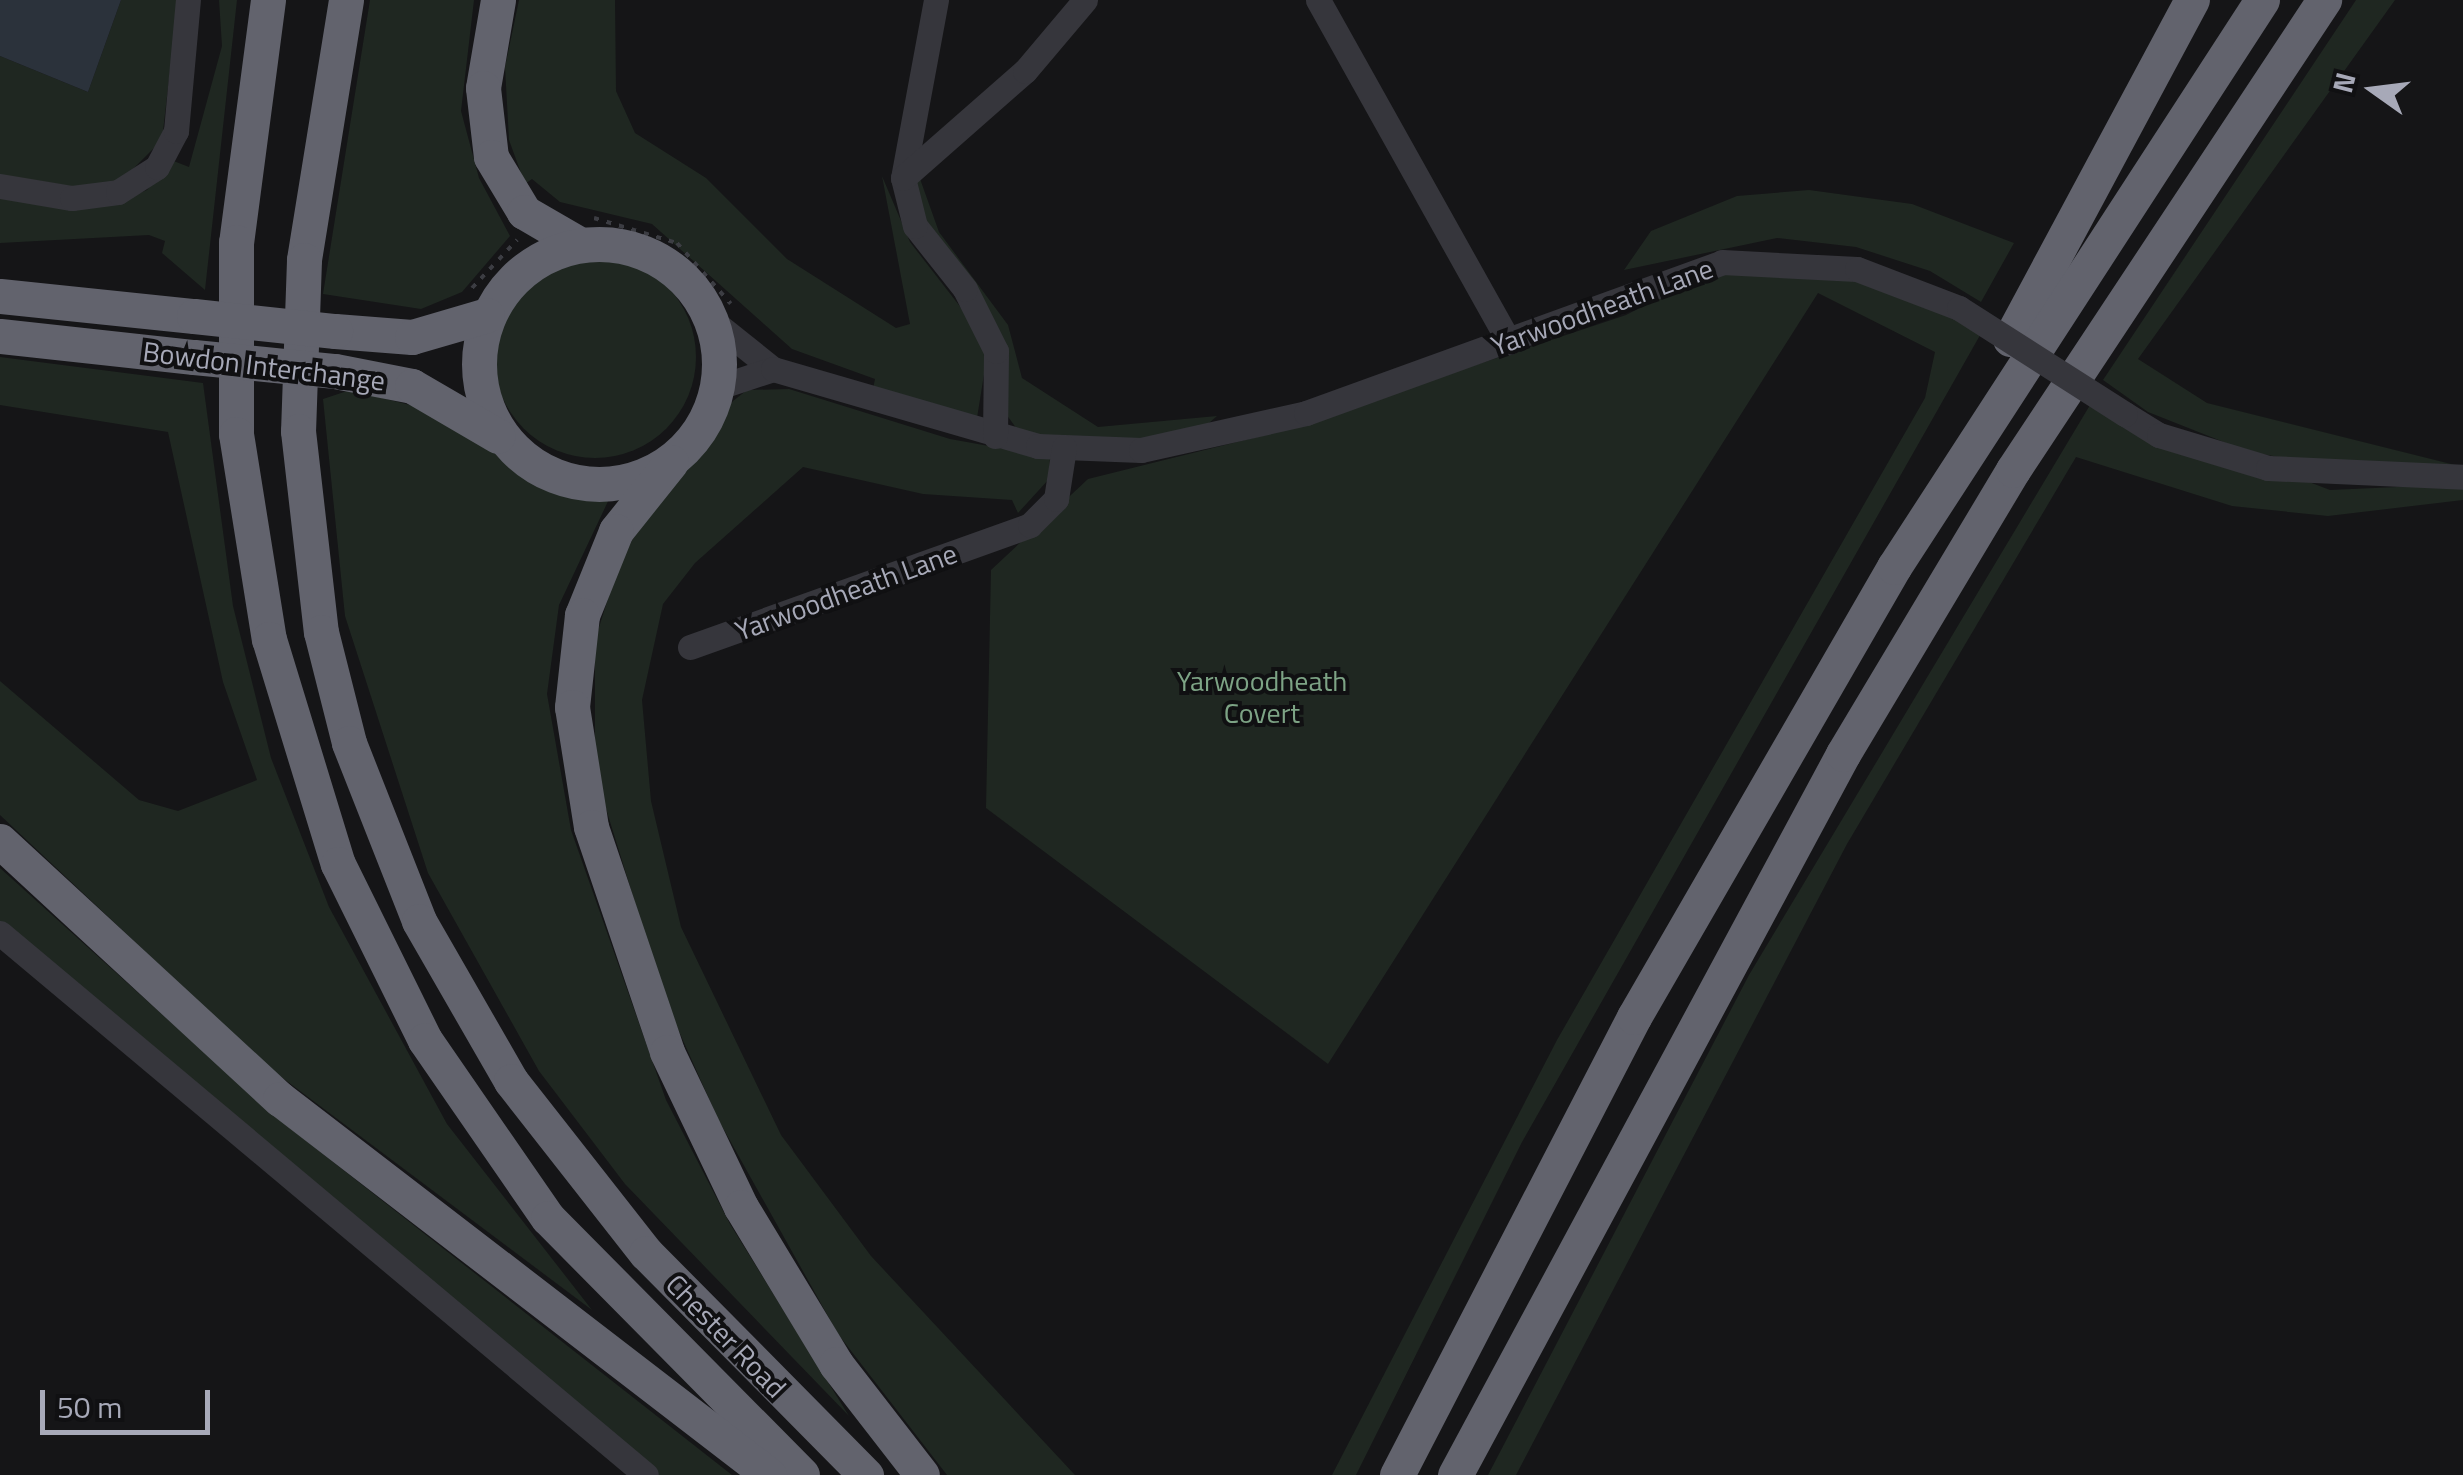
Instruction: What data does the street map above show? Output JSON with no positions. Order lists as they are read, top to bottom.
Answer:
{
  "streets": {
    "highway": ["Bowdon Interchange", "Chester Road"],
    "street": ["Yarwoodheath Lane"]
  },
  "crossings": [
    ["Yarwoodheath Lane", "Bowdon Interchange"]
  ],
  "parks": ["Yarwoodheath Covert"],
  "scale_bar": "50 m",
  "north": "left"
}
